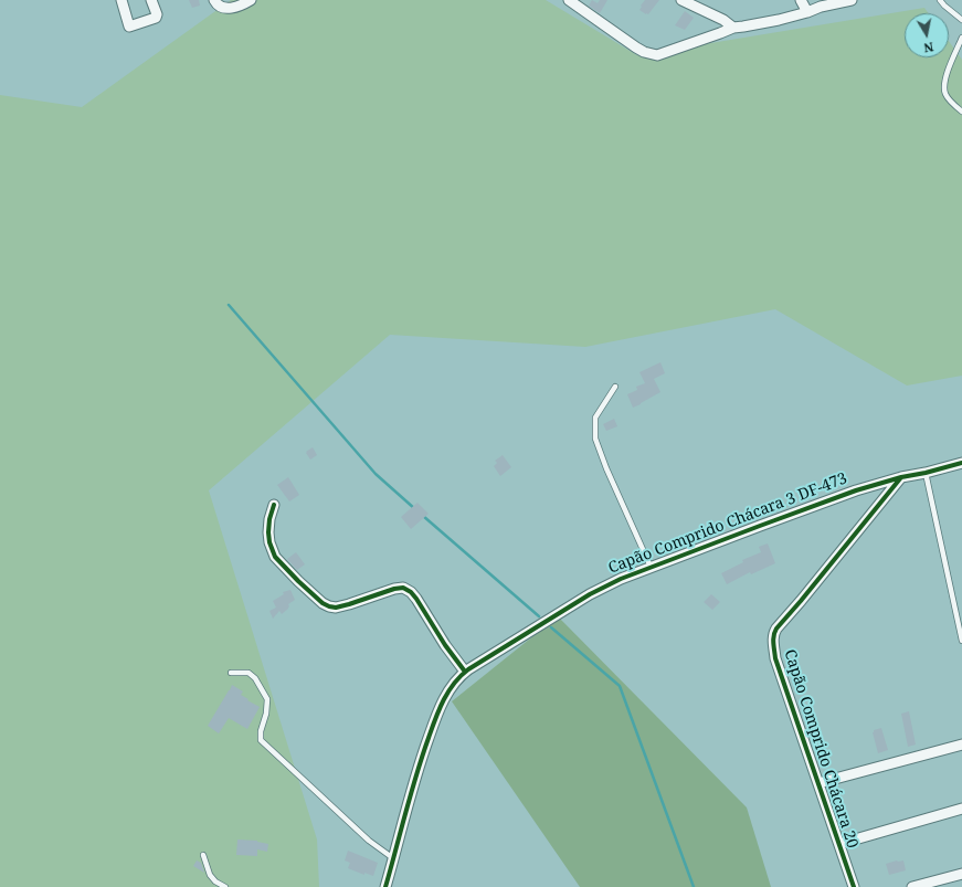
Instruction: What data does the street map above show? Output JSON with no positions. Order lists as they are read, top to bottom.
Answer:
{
  "streets": {
    "street": ["Capão Comprido Chácara 3 DF-473", "Capão Comprido Chácara 20"]
  },
  "crossings": [
    ["Capão Comprido Chácara 3 DF-473", "Capão Comprido Chácara 20"]
  ],
  "north": "bottom"
}
